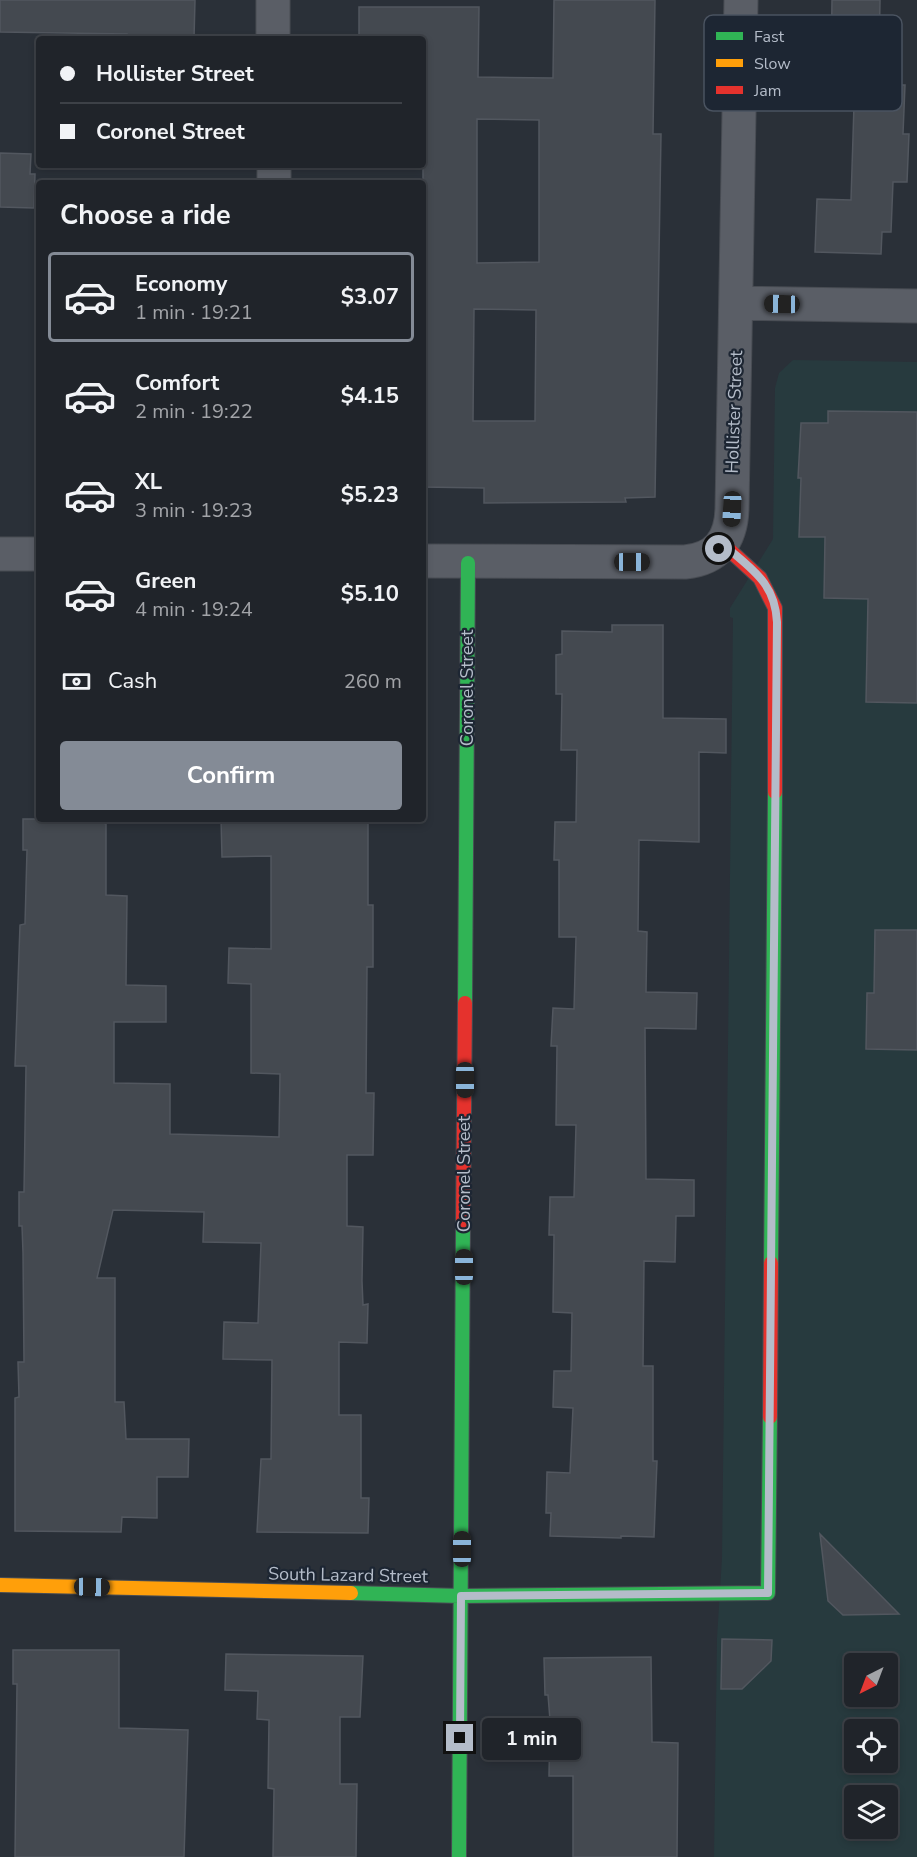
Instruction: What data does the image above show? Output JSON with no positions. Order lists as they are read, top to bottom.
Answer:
{
  "streets": {
    "street": ["Hollister Street", "Coronel Street", "South Lazard Street"]
  },
  "crossings": [
    ["Hollister Street", "South Lazard Street"],
    ["Coronel Street", "South Lazard Street"]
  ],
  "legend": ["Fast", "Slow", "Jam"],
  "north": "bottom left",
  "page": {
    "banner": ["Hollister Street", "Coronel Street"],
    "heading": "Choose a ride",
    "list": [
      {
        "name": "Economy",
        "note": "1 min · 19:21",
        "value": "$3.07"
      },
      {
        "name": "Comfort",
        "note": "2 min · 19:22",
        "value": "$4.15"
      },
      {
        "name": "XL",
        "note": "3 min · 19:23",
        "value": "$5.23"
      },
      {
        "name": "Green",
        "note": "4 min · 19:24",
        "value": "$5.10"
      }
    ],
    "pay": ["Cash", "260 m"],
    "buttons": "Confirm",
    "bubble": "1 min"
  }
}
